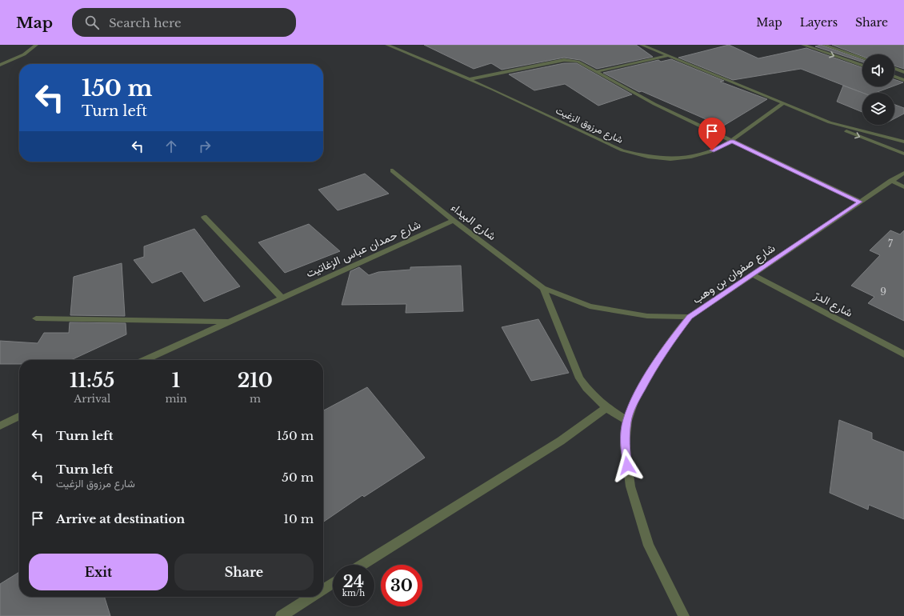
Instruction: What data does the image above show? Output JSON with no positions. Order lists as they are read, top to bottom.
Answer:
{
  "streets": {
    "street": [
      "شارع مرزوق الزغيت",
      "شارع البيداء",
      "شارع حمدان عباس الزغاتيت",
      "شارع صفوان بن وهب",
      "شارع الدرّ"
    ]
  },
  "crossings": [
    ["شارع البيداء", "شارع حمدان عباس الزغاتيت"],
    ["شارع البيداء", "شارع صفوان بن وهب"],
    ["شارع صفوان بن وهب", "شارع الدرّ"]
  ],
  "house_numbers": ["7", "9"],
  "page": {
    "header": "Map",
    "search": "Search here",
    "nav": ["Map", "Layers", "Share"],
    "turn": ["150 m", "Turn left"],
    "eta": [
      "11:55",
      "Arrival",
      "1",
      "min",
      "210",
      "m"
    ],
    "list": [
      {
        "name": "Turn left",
        "value": "150 m"
      },
      {
        "name": "Turn left",
        "note": "شارع مرزوق الزغيت",
        "value": "50 m"
      },
      {
        "name": "Arrive at destination",
        "value": "10 m"
      }
    ],
    "buttons": ["Exit", "Share"],
    "speed": "24 km/h",
    "limit": "30"
  }
}
